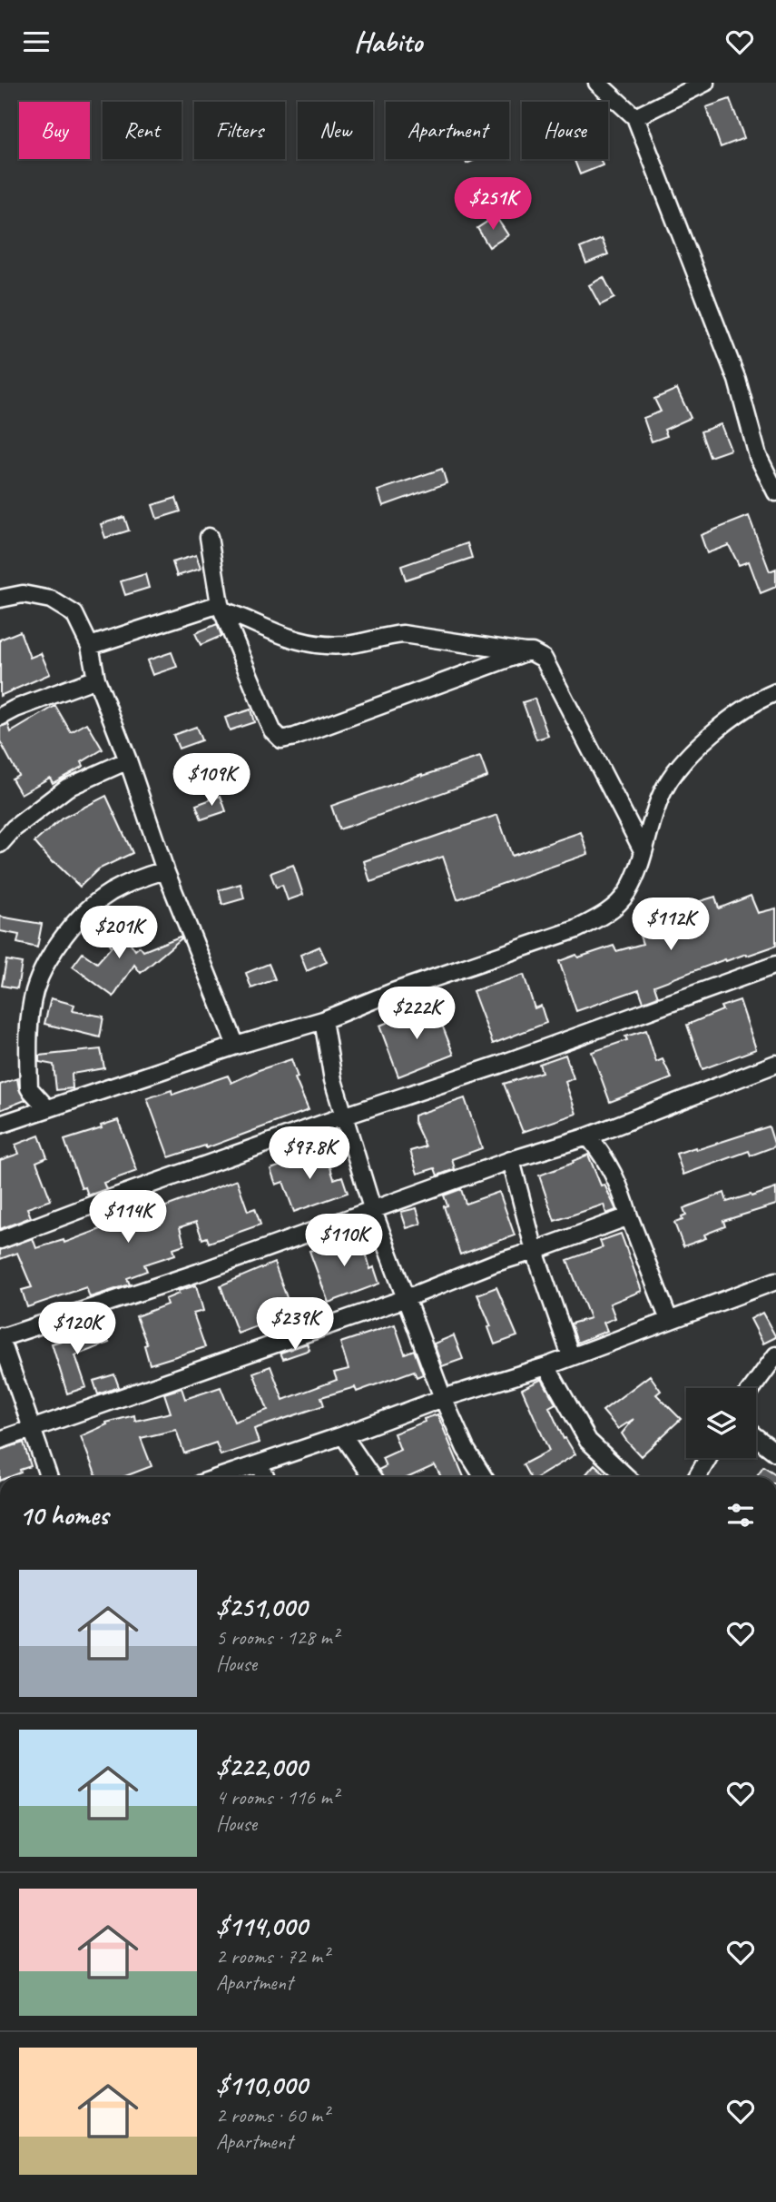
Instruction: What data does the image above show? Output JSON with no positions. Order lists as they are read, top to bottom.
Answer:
{
  "page": {
    "header": "Habito",
    "chip": [
      "Buy",
      "Rent",
      "Filters",
      "New",
      "Apartment",
      "House"
    ],
    "price": [
      "$251K",
      "$109K",
      "$112K",
      "$201K",
      "$222K",
      "$97.8K",
      "$114K",
      "$110K",
      "$239K",
      "$120K"
    ],
    "heading": "10 homes",
    "list": [
      {
        "name": "$251,000",
        "note": "5 rooms · 128 m² · House"
      },
      {
        "name": "$222,000",
        "note": "4 rooms · 116 m² · House"
      },
      {
        "name": "$114,000",
        "note": "2 rooms · 72 m² · Apartment"
      },
      {
        "name": "$110,000",
        "note": "2 rooms · 60 m² · Apartment"
      }
    ]
  }
}
